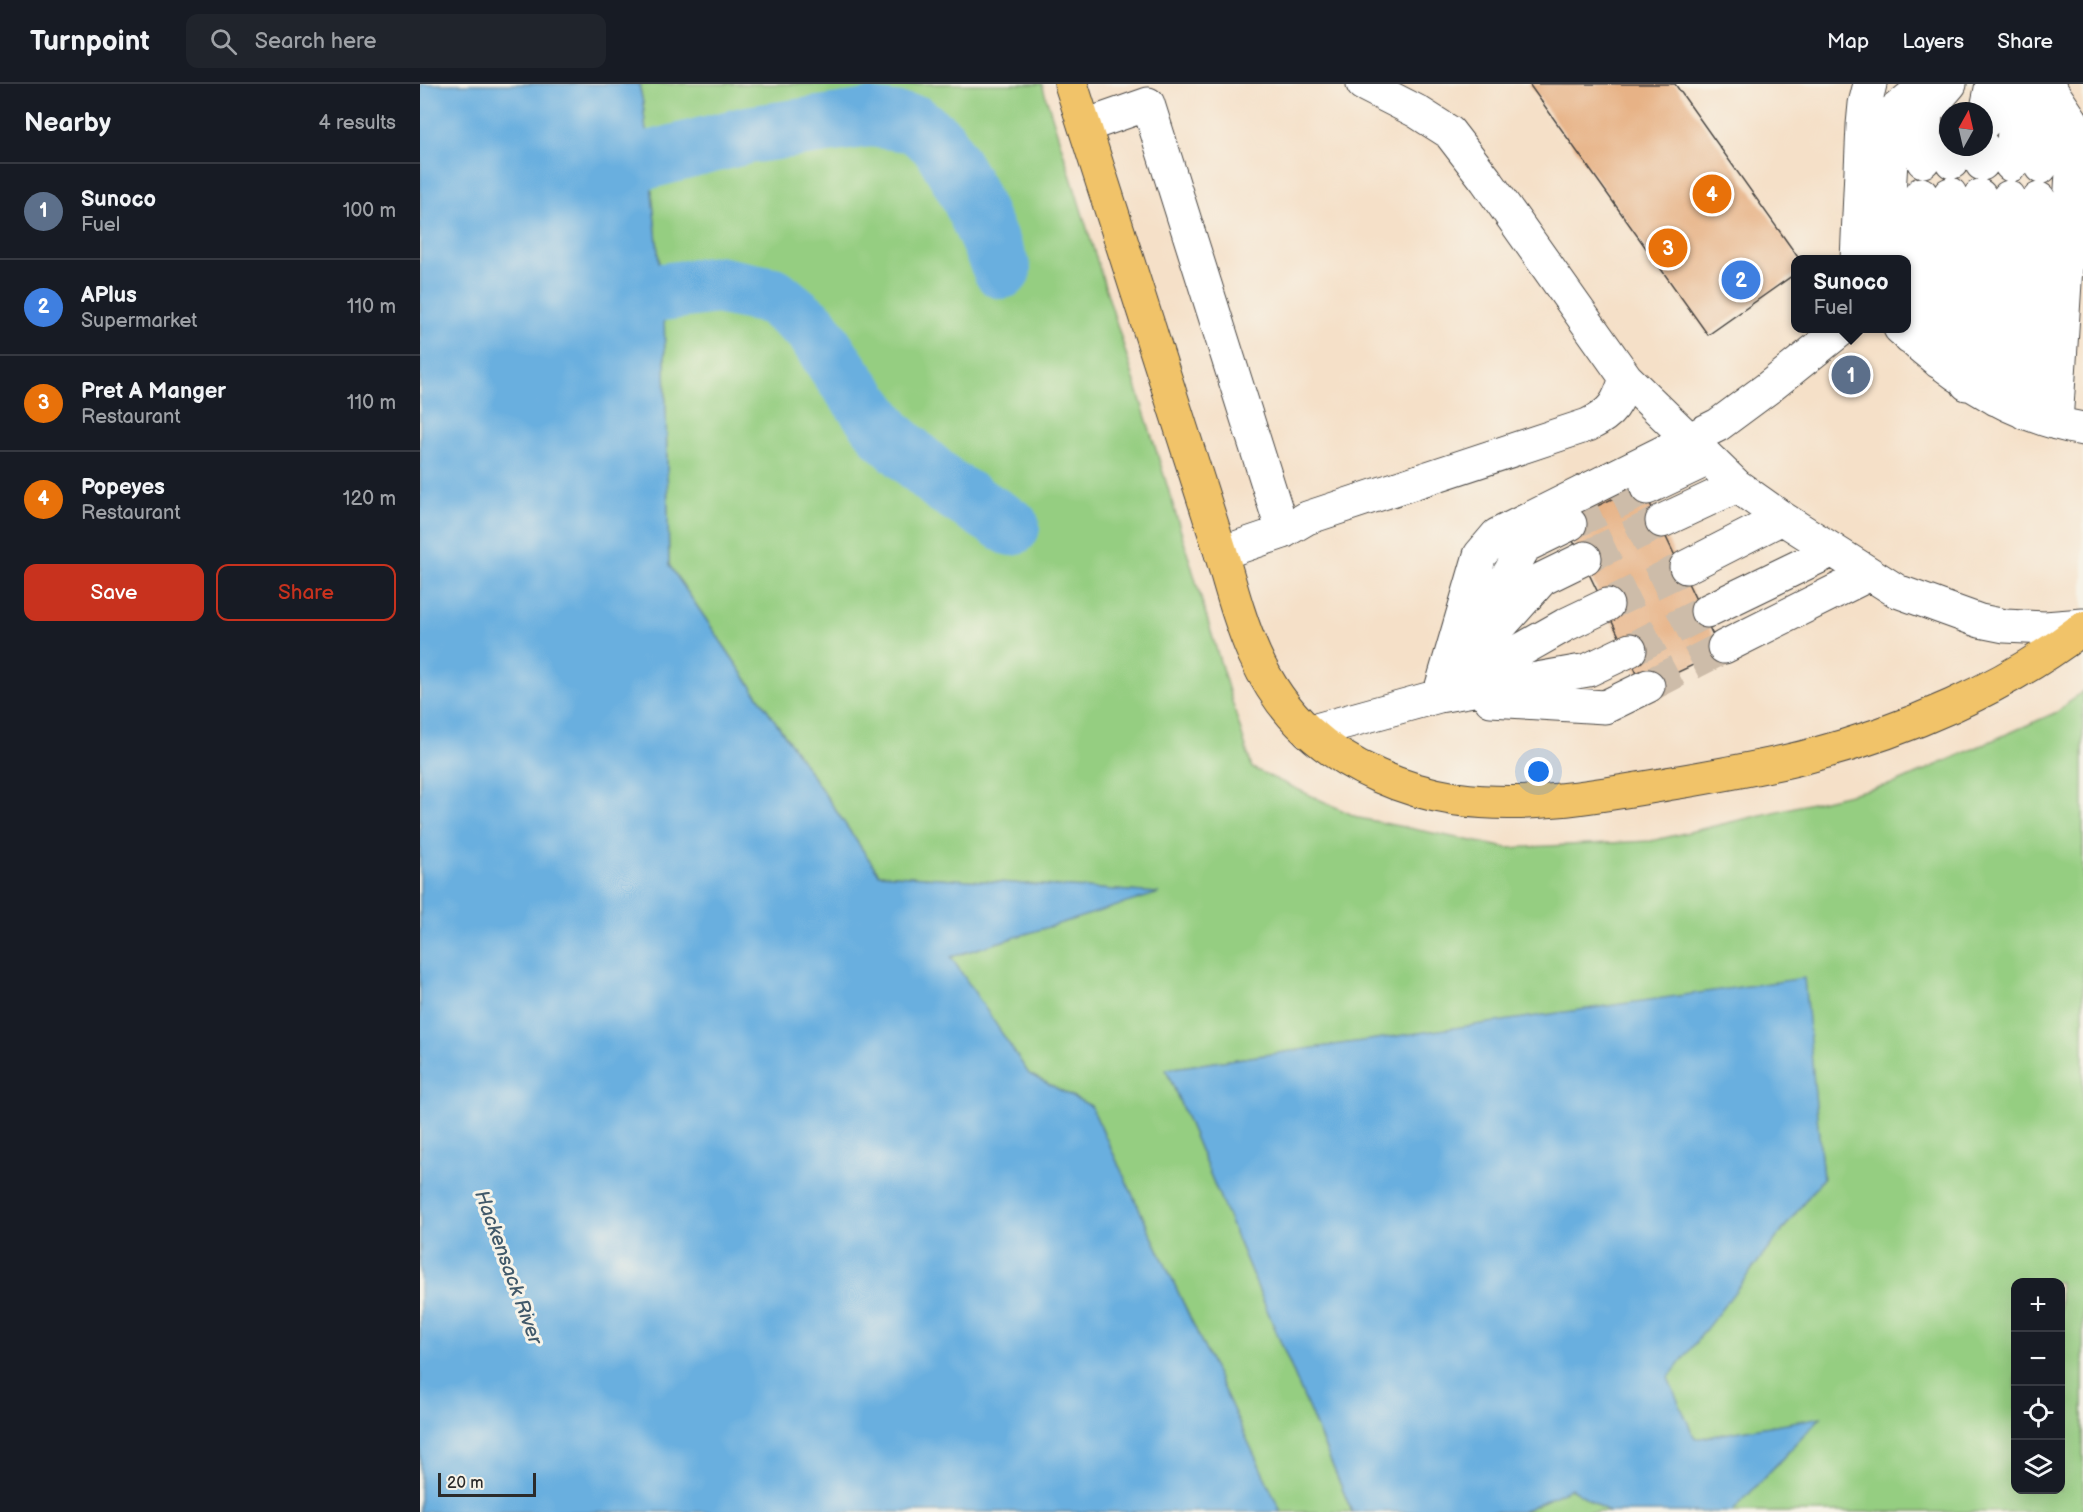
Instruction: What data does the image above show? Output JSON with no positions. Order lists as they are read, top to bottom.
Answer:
{
  "water": ["Hackensack River"],
  "scale_bar": "20 m",
  "north": "top",
  "page": {
    "header": "Turnpoint",
    "search": "Search here",
    "nav": ["Map", "Layers", "Share"],
    "heading": ["Nearby", "4 results"],
    "list": [
      {
        "mark": "1",
        "name": "Sunoco",
        "note": "Fuel",
        "value": "100 m"
      },
      {
        "mark": "2",
        "name": "APlus",
        "note": "Supermarket",
        "value": "110 m"
      },
      {
        "mark": "3",
        "name": "Pret A Manger",
        "note": "Restaurant",
        "value": "110 m"
      },
      {
        "mark": "4",
        "name": "Popeyes",
        "note": "Restaurant",
        "value": "120 m"
      }
    ],
    "pins": [
      "4",
      "3",
      "2",
      "1"
    ],
    "popup": ["Sunoco", "Fuel"],
    "buttons": ["Save", "Share"],
    "map_buttons": ["+", "−"],
    "scale": "20 m"
  }
}
